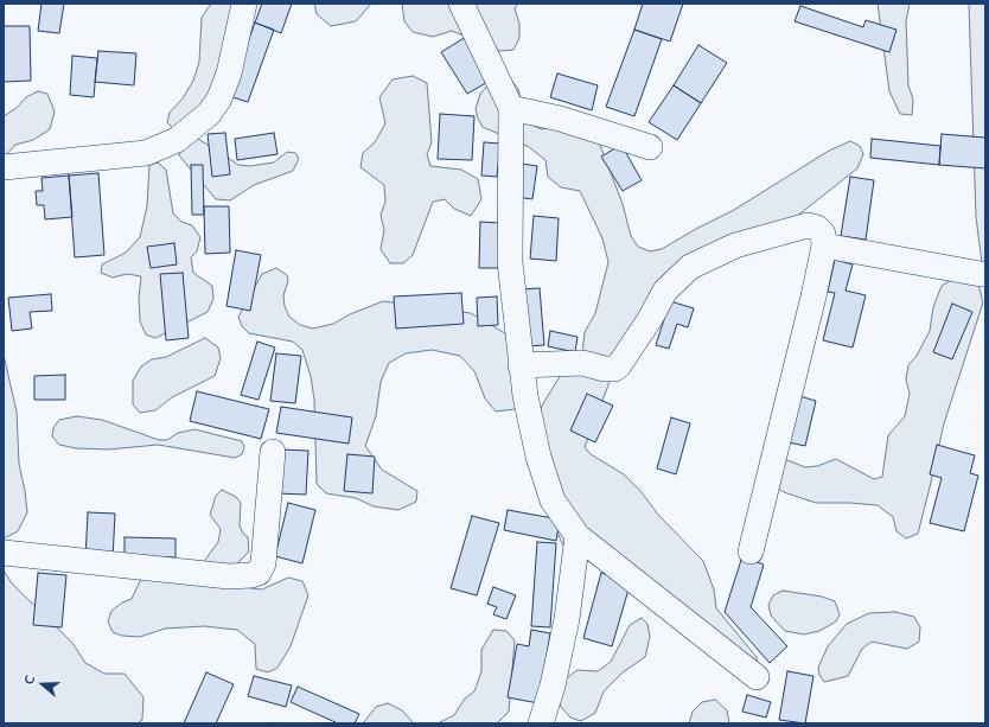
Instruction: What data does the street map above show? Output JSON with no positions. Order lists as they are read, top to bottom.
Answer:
{
  "north": "left"
}
